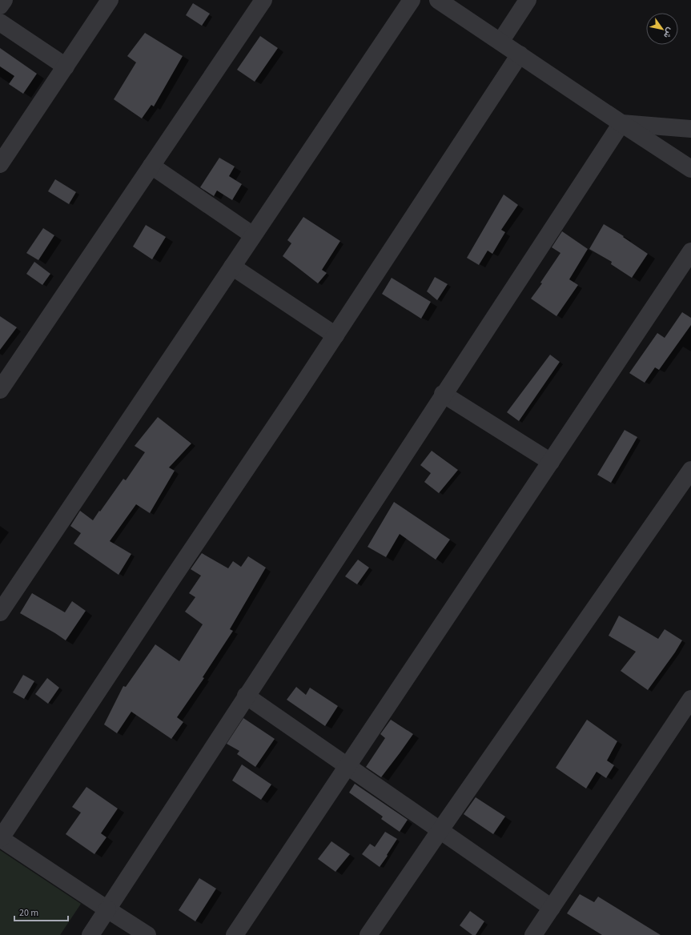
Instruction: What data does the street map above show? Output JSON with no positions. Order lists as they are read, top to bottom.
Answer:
{
  "scale_bar": "20 m",
  "north": "bottom right"
}
